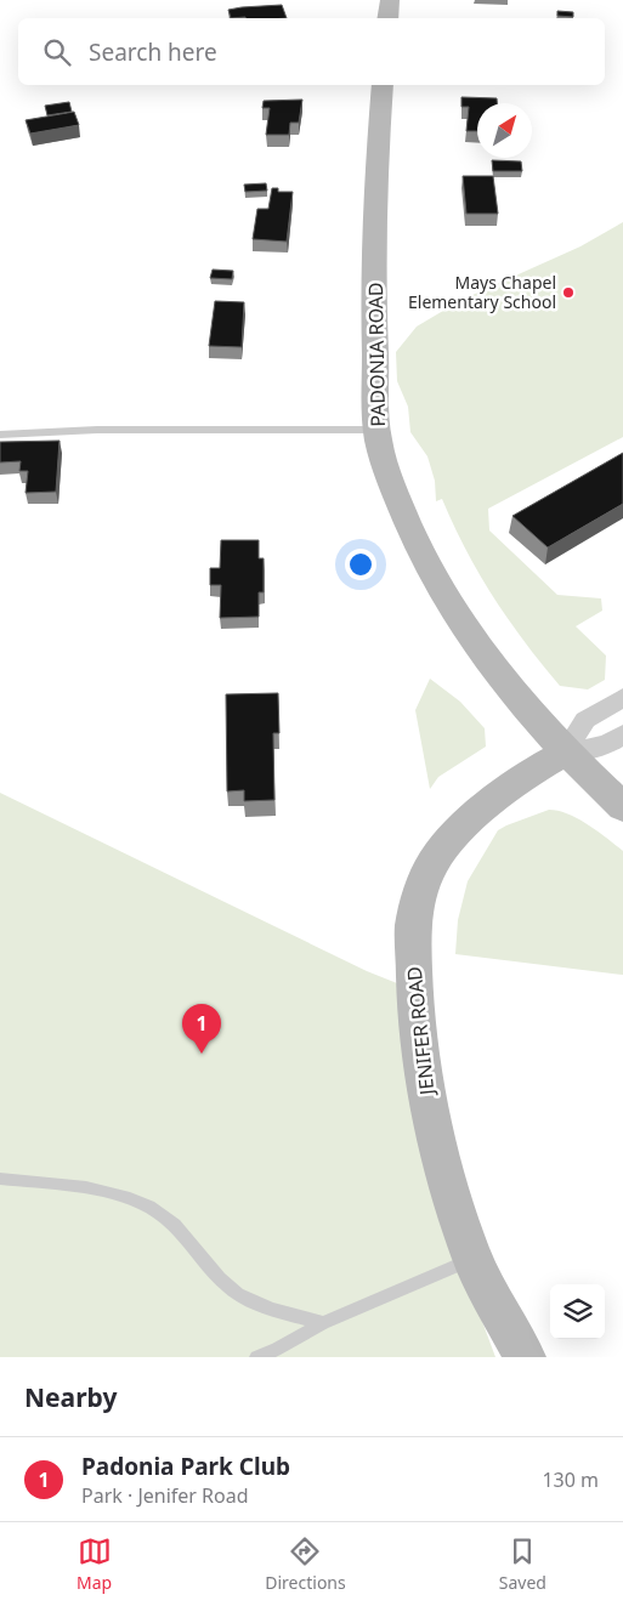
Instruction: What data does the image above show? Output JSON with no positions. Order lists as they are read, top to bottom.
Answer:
{
  "streets": {
    "main road": ["PADONIA ROAD", "JENIFER ROAD"]
  },
  "crossings": [
    ["PADONIA ROAD", "JENIFER ROAD"]
  ],
  "places": ["Mays Chapel Elementary School"],
  "north": "top right",
  "page": {
    "search": "Search here",
    "pins": "1",
    "heading": "Nearby",
    "list": [
      {
        "mark": "1",
        "name": "Padonia Park Club",
        "note": "Park · Jenifer Road",
        "value": "130 m"
      }
    ],
    "nav": ["Map", "Directions", "Saved"]
  }
}
